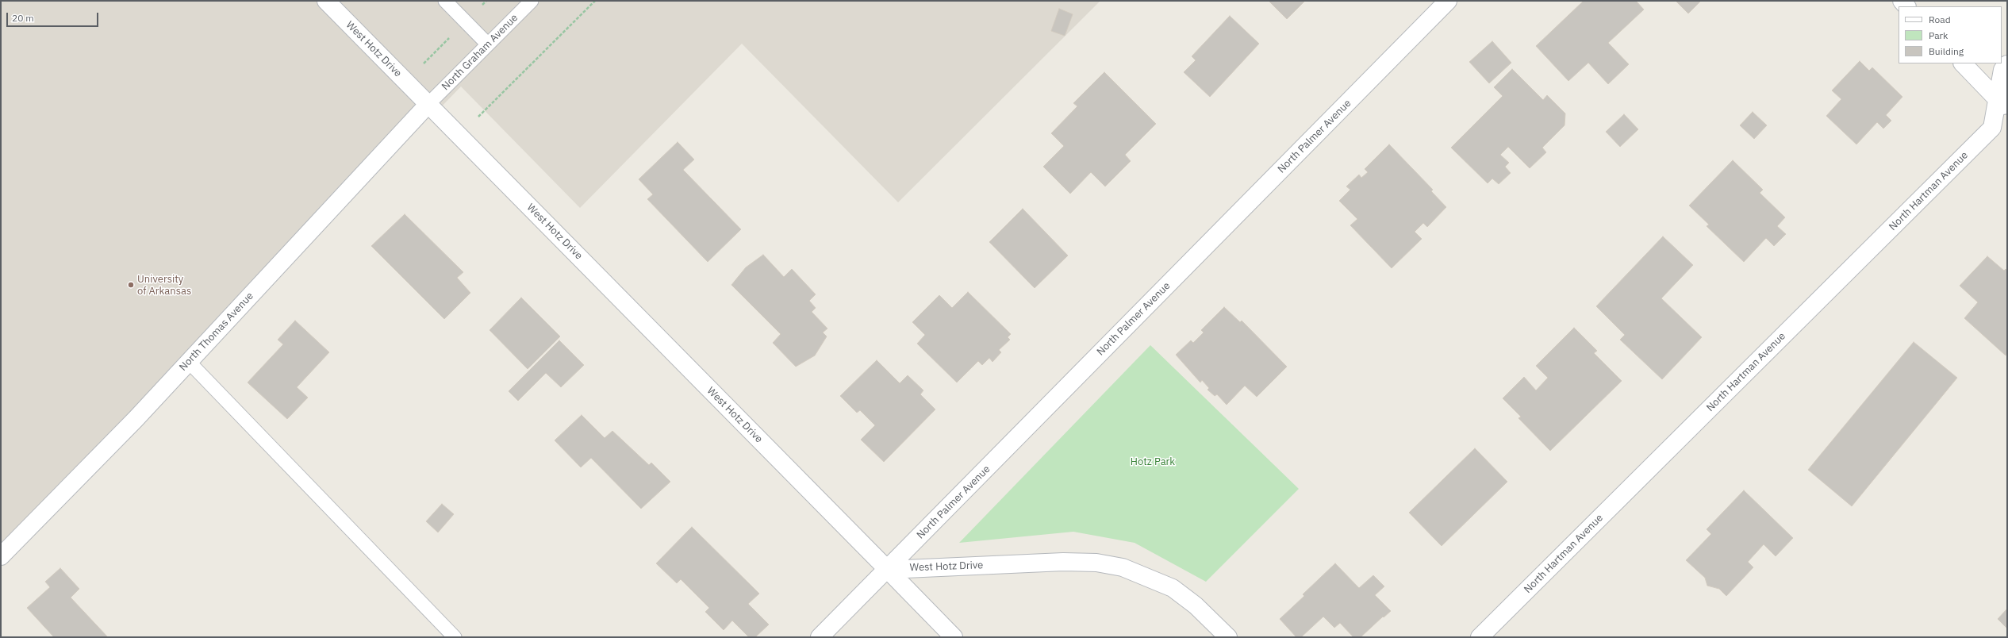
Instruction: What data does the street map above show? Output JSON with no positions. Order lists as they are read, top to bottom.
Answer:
{
  "streets": {
    "street": [
      "West Hotz Drive",
      "North Palmer Avenue",
      "North Hartman Avenue",
      "North Thomas Avenue"
    ],
    "lane": ["North Graham Avenue"]
  },
  "crossings": [
    ["West Hotz Drive", "North Graham Avenue"],
    ["West Hotz Drive", "North Palmer Avenue"],
    ["West Hotz Drive", "North Thomas Avenue"],
    ["North Graham Avenue", "North Thomas Avenue"]
  ],
  "parks": ["Hotz Park"],
  "places": ["University of Arkansas"],
  "legend": ["Road", "Park", "Building"],
  "scale_bar": "20 m"
}
